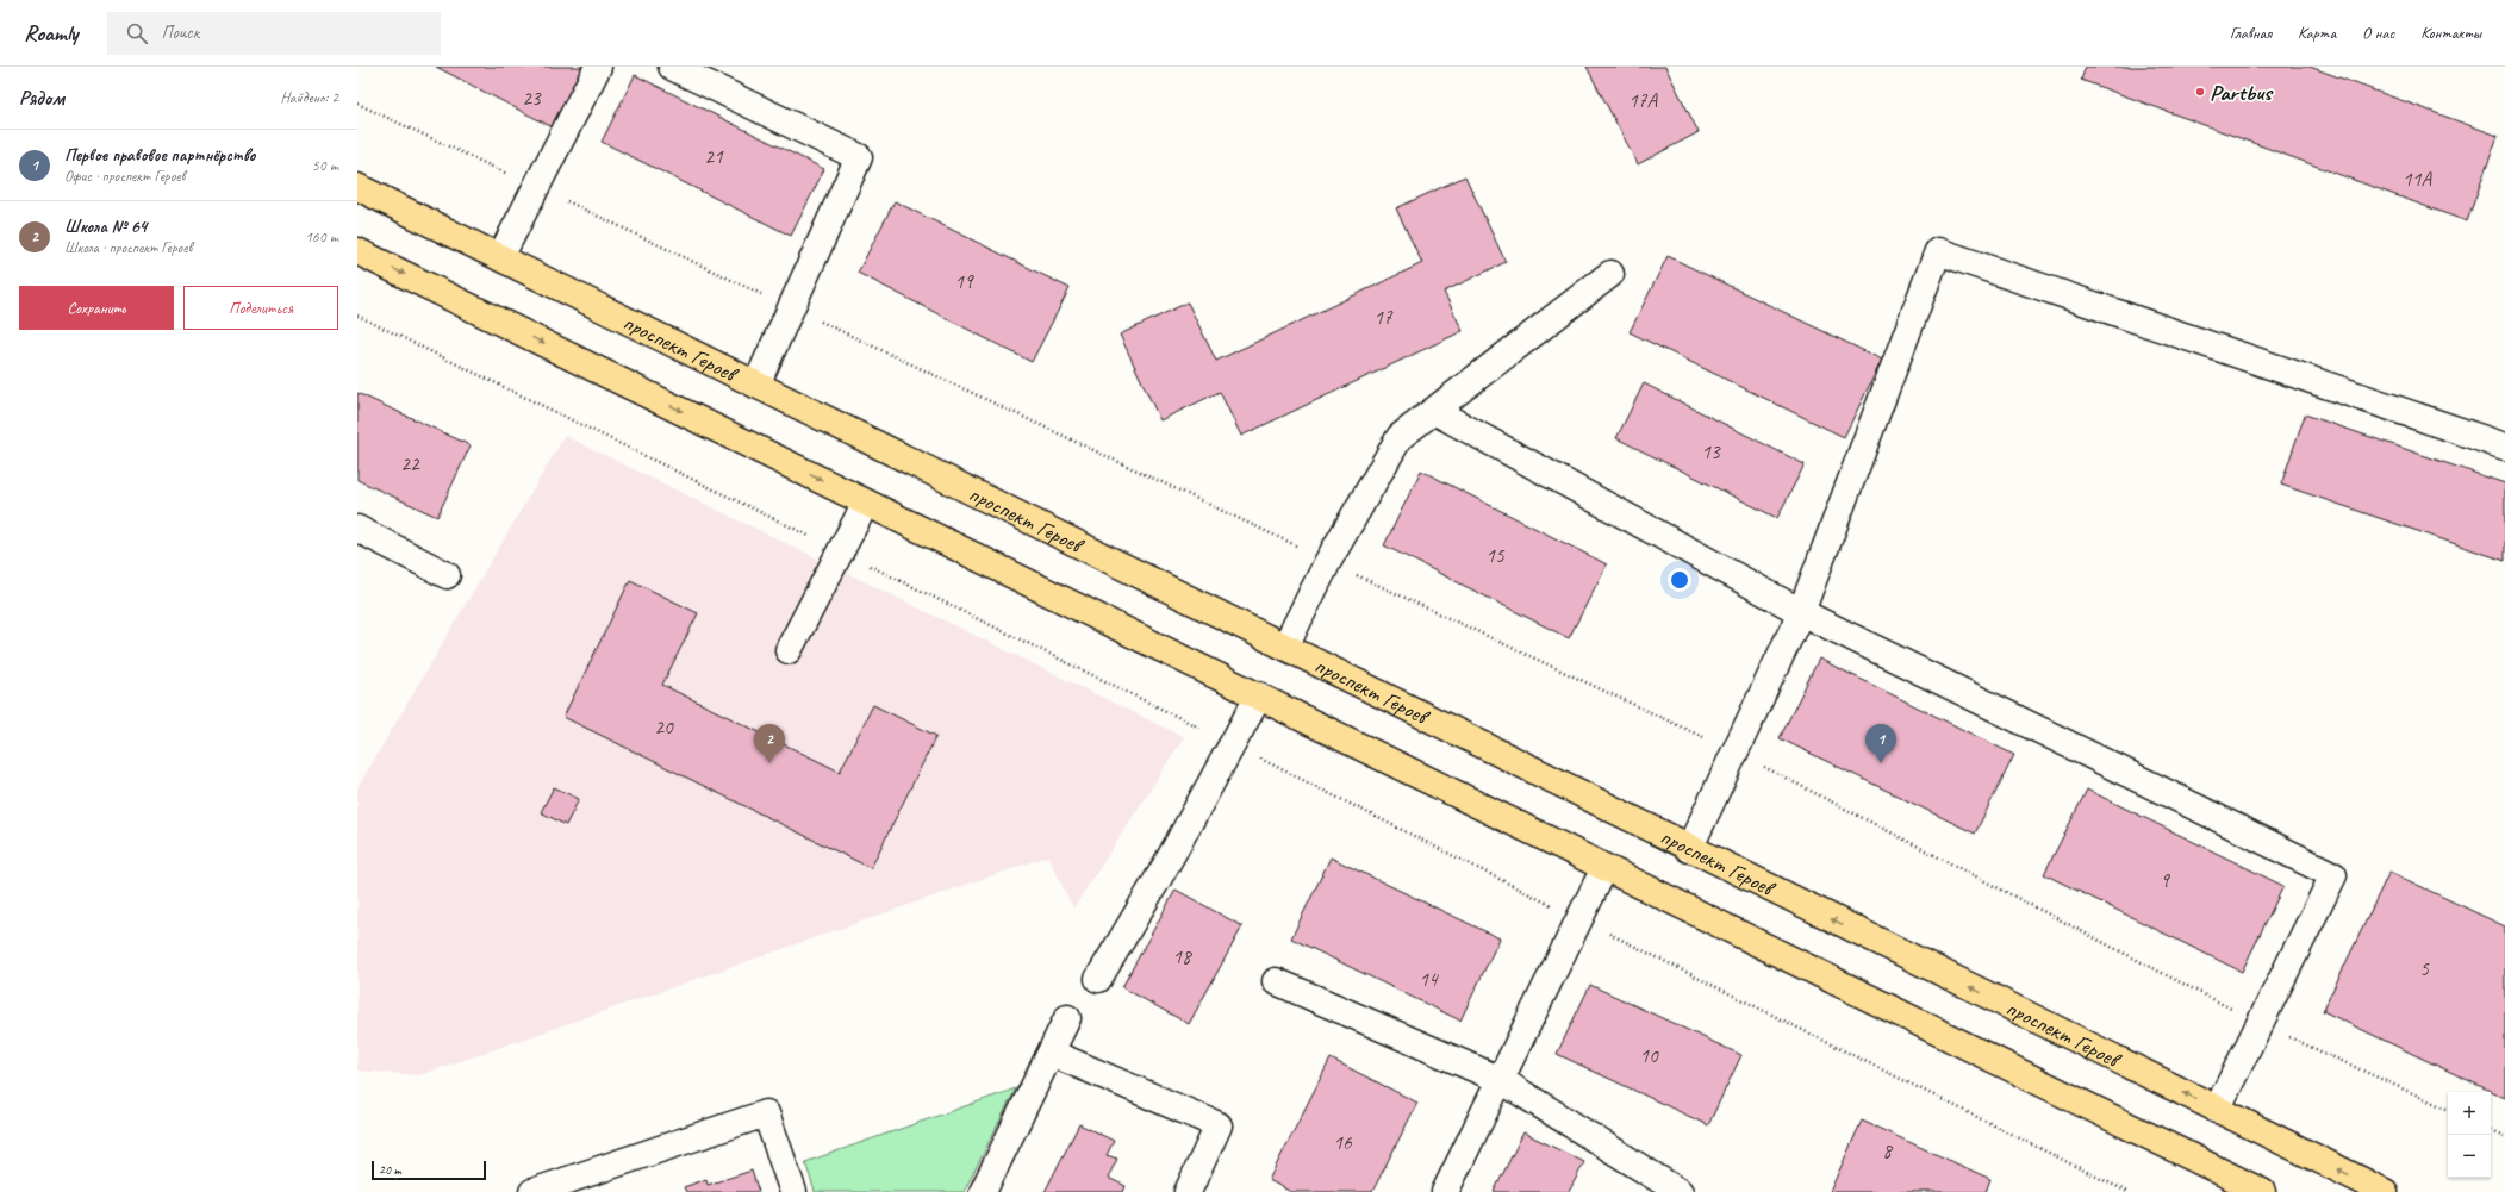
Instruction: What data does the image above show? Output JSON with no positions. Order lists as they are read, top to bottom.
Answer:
{
  "streets": {
    "main road": ["проспект Героев"]
  },
  "places": ["Partbus"],
  "house_numbers": [
    "23",
    "17А",
    "21",
    "11А",
    "19",
    "17",
    "13",
    "22",
    "15",
    "20",
    "9",
    "18",
    "5",
    "14",
    "10",
    "16",
    "8"
  ],
  "scale_bar": "20 m",
  "page": {
    "header": "Roamly",
    "search": "Поиск",
    "nav": [
      "Главная",
      "Карта",
      "О нас",
      "Контакты"
    ],
    "heading": ["Рядом", "Найдено: 2"],
    "list": [
      {
        "mark": "1",
        "name": "Первое правовое партнёрство",
        "note": "Офис · проспект Героев",
        "value": "50 m"
      },
      {
        "mark": "2",
        "name": "Школа № 64",
        "note": "Школа · проспект Героев",
        "value": "160 m"
      }
    ],
    "buttons": ["Сохранить", "Поделиться"],
    "pins": ["1", "2"],
    "map_buttons": ["+", "−"],
    "scale": "20 m"
  }
}
